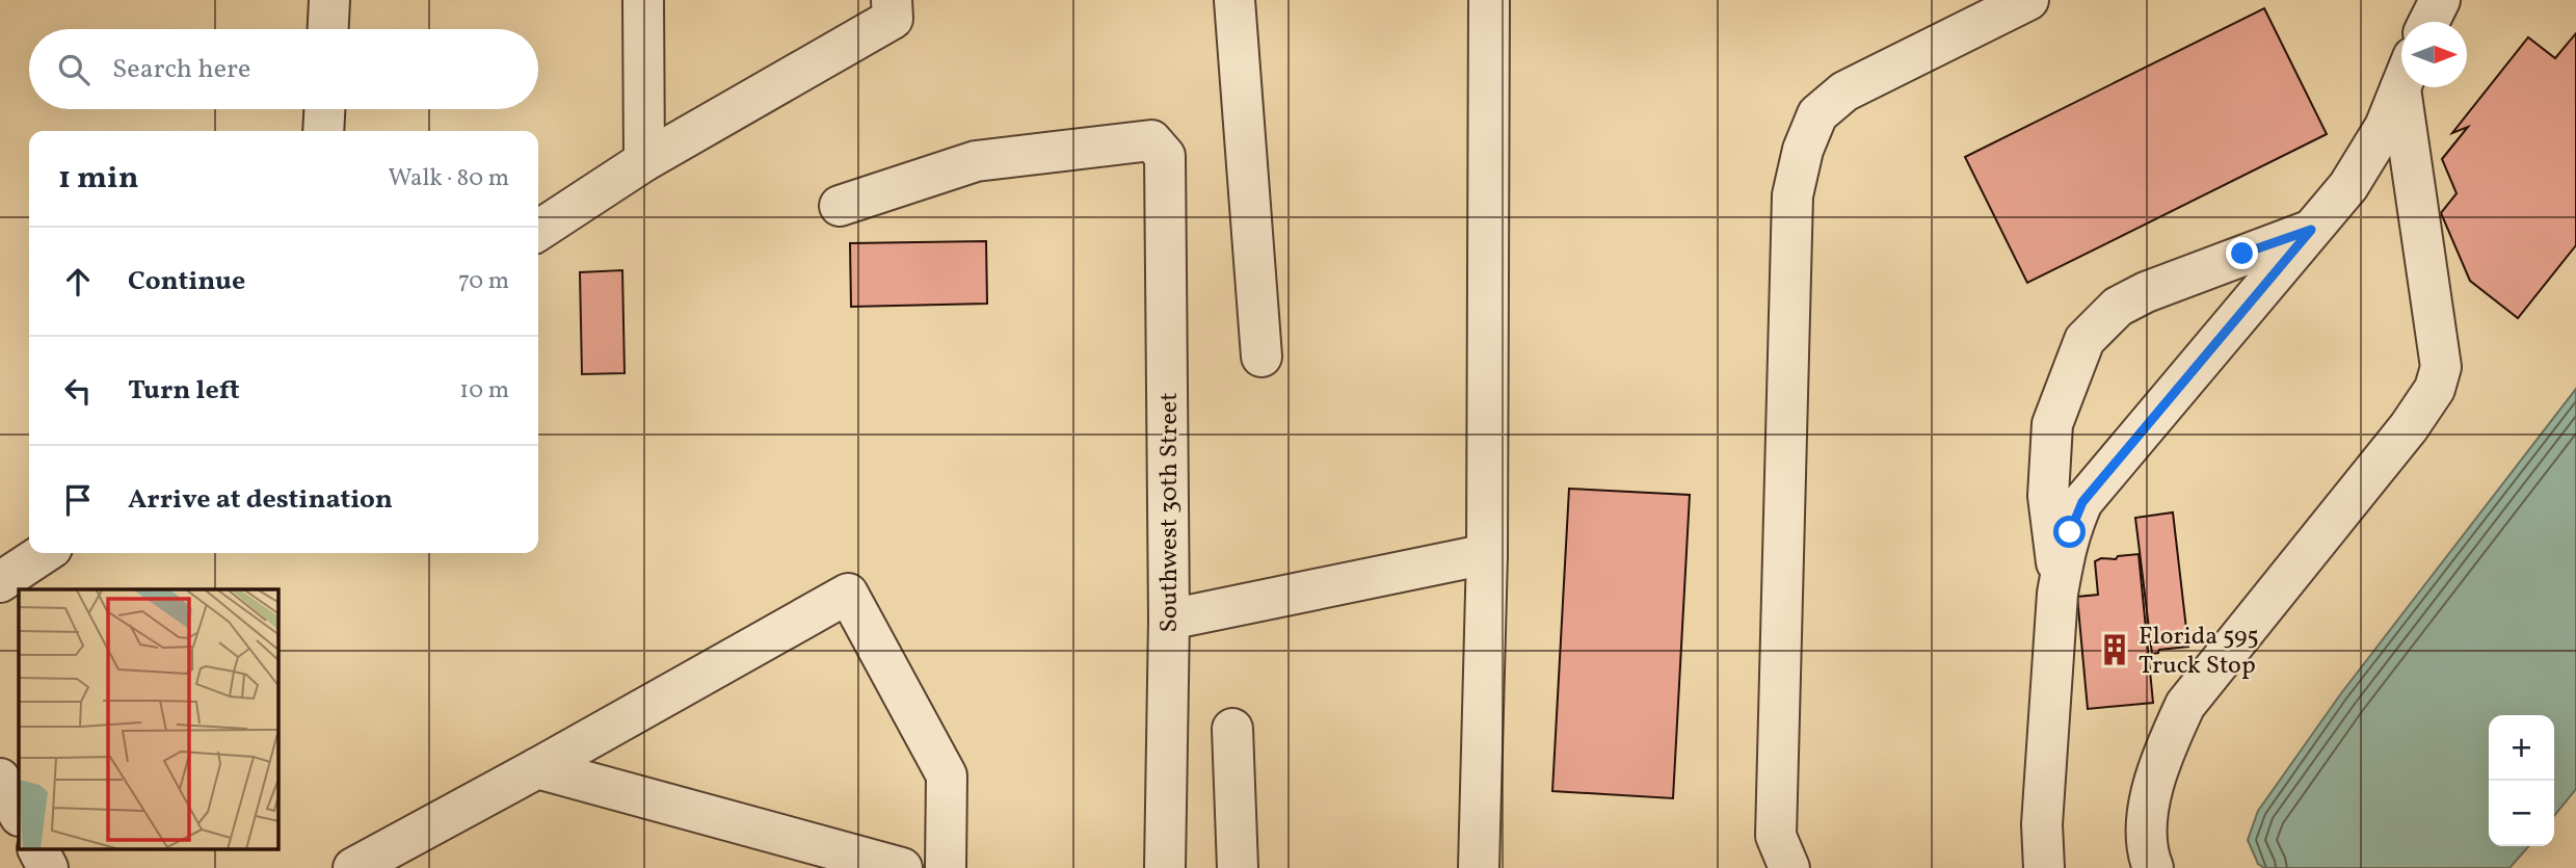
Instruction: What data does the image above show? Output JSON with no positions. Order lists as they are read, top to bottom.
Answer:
{
  "streets": {
    "street": ["Southwest 30th Street"]
  },
  "places": {
    "building": ["Florida 595 Truck Stop"]
  },
  "north": "right",
  "page": {
    "search": "Search here",
    "heading": ["1 min", "Walk · 80 m"],
    "list": [
      ["Continue", "70 m"],
      ["Turn left", "10 m"],
      "Arrive at destination"
    ],
    "map_buttons": ["+", "−"]
  }
}
